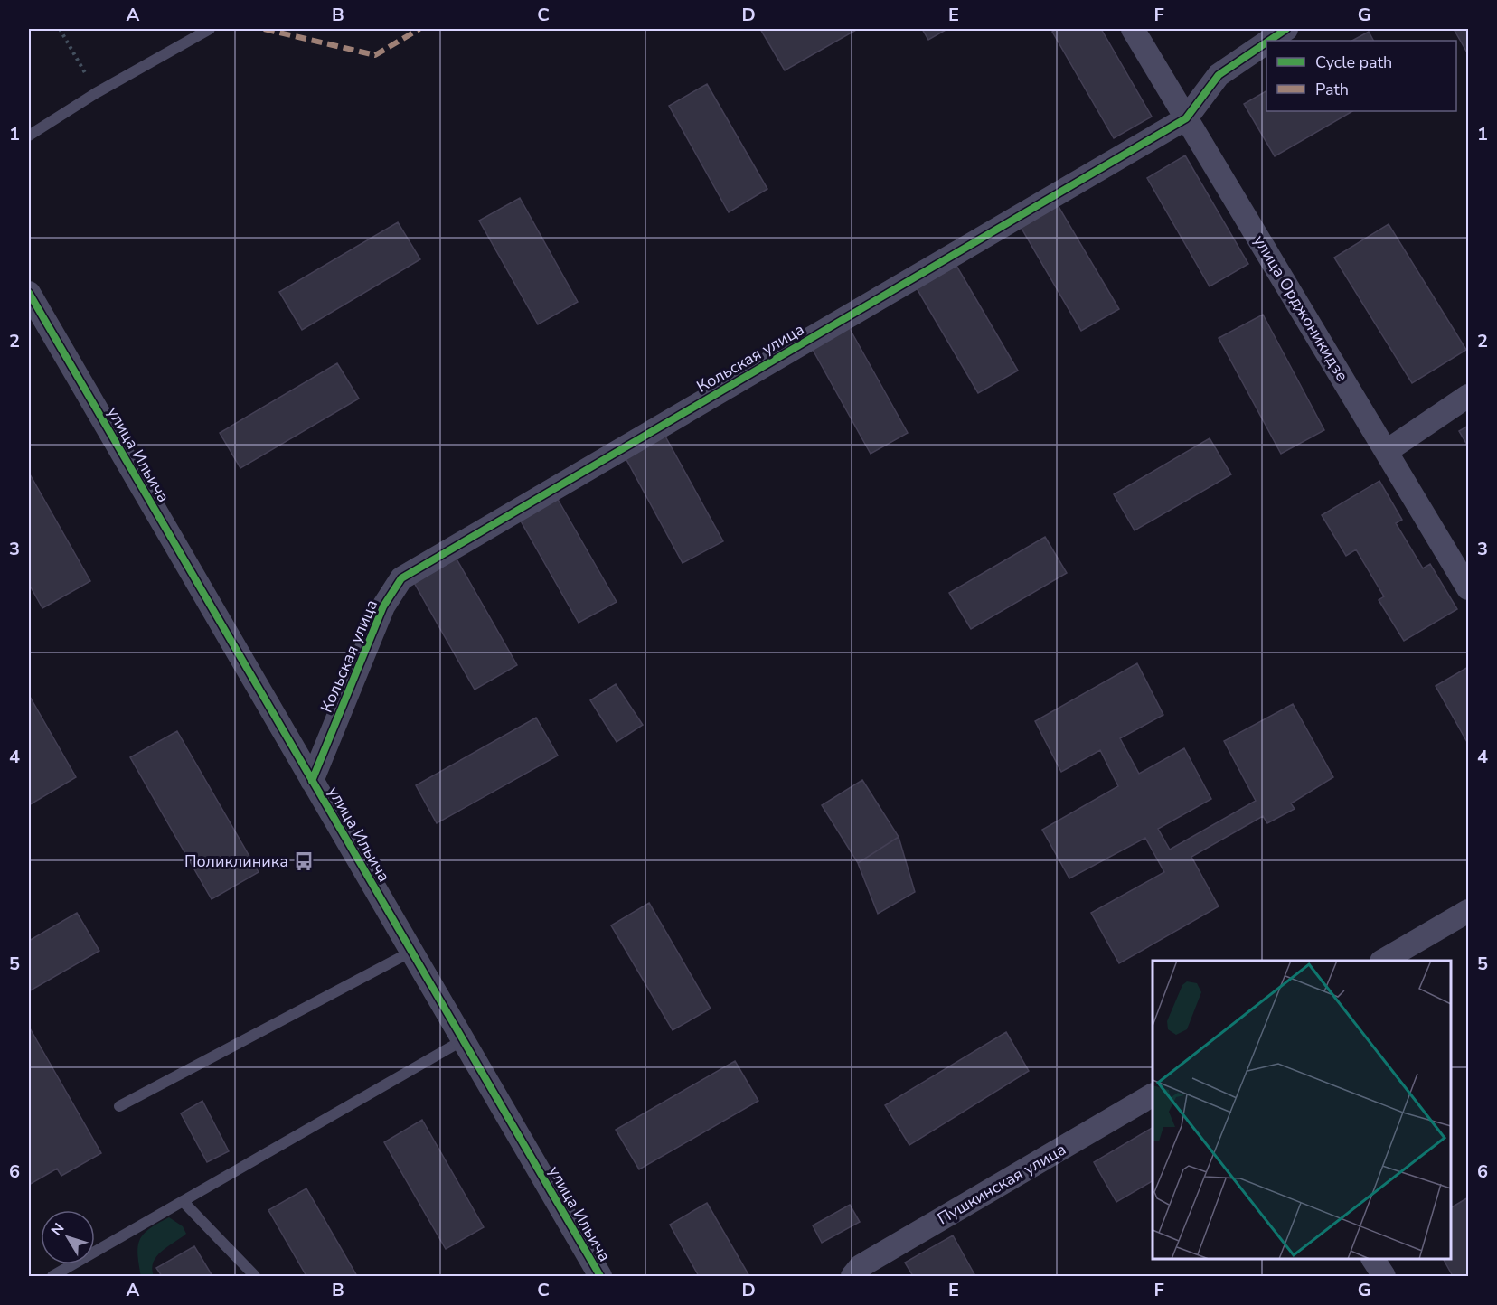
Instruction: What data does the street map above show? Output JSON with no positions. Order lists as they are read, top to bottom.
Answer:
{
  "streets": {
    "street": [
      "улица Орджоникидзе",
      "Кольская улица",
      "улица Ильича",
      "Пушкинская улица"
    ]
  },
  "crossings": [
    ["улица Орджоникидзе", "Кольская улица"],
    ["Кольская улица", "улица Ильича"]
  ],
  "places": {
    "bus stop": ["Поликлиника"]
  },
  "legend": ["Cycle path", "Path"],
  "north": "top left",
  "grid": {
    "columns": [
      "A",
      "B",
      "C",
      "D",
      "E",
      "F",
      "G"
    ],
    "rows": [
      "1",
      "2",
      "3",
      "4",
      "5",
      "6"
    ]
  }
}
